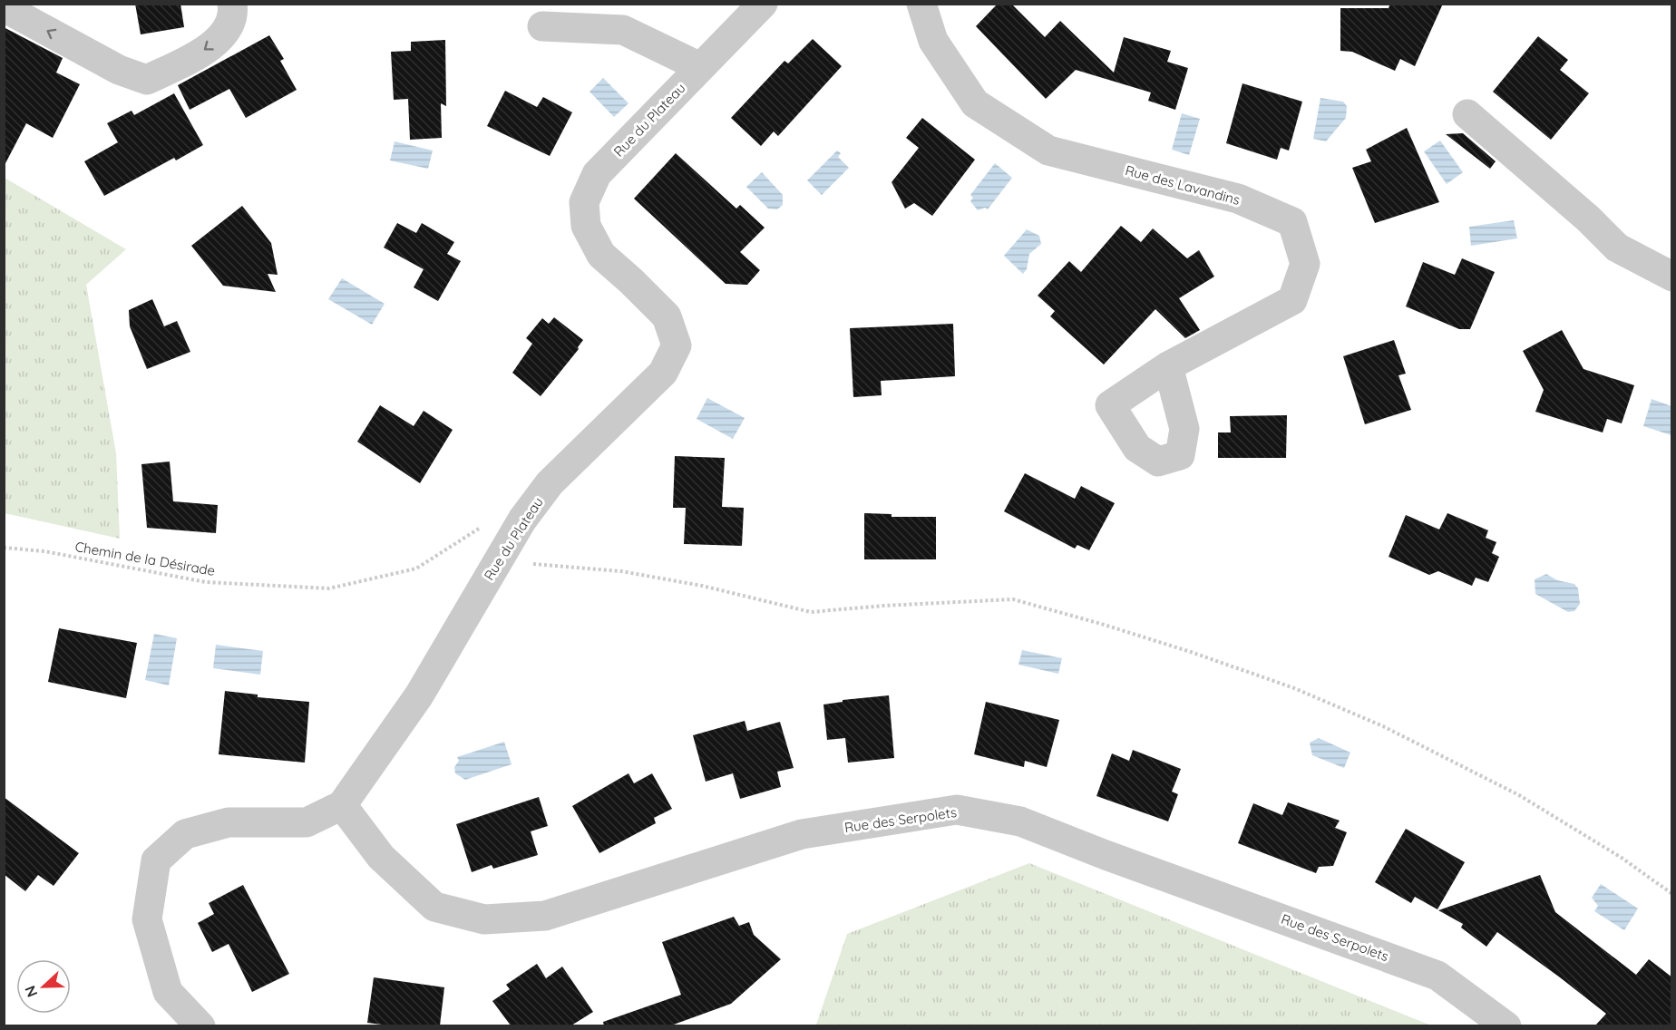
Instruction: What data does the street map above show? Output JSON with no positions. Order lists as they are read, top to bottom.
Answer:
{
  "streets": {
    "street": ["Rue du Plateau", "Rue des Lavandins", "Rue des Serpolets"],
    "path": ["Chemin de la Désirade"]
  },
  "crossings": [
    ["Rue du Plateau", "Rue des Serpolets"]
  ],
  "north": "left"
}
